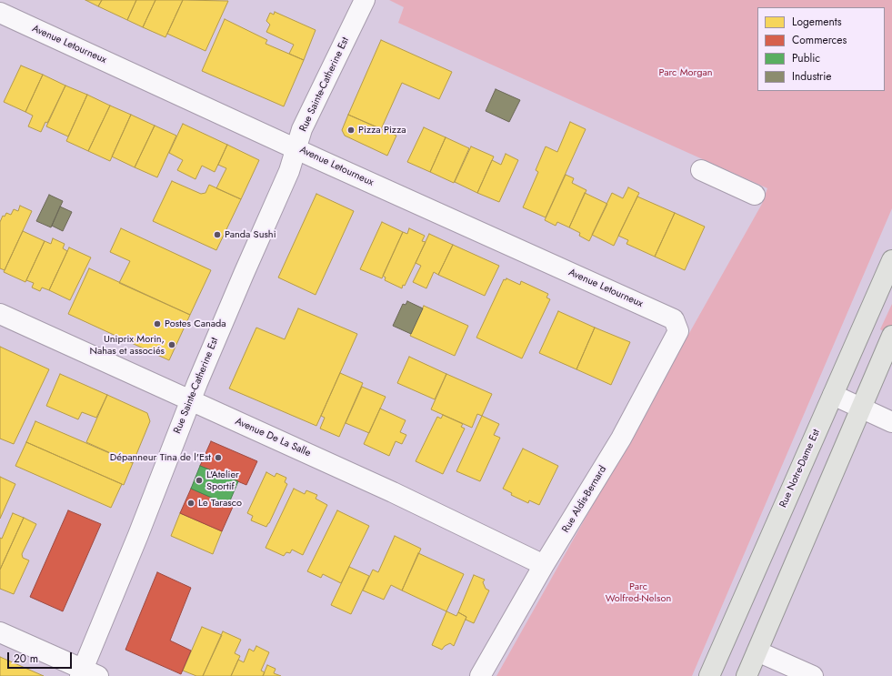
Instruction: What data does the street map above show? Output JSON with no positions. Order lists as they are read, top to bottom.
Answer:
{
  "streets": {
    "main road": ["Rue Notre-Dame Est"],
    "street": [
      "Avenue Letourneux",
      "Rue Sainte-Catherine Est",
      "Avenue De La Salle",
      "Rue Aldis-Bernard"
    ]
  },
  "crossings": [
    ["Avenue Letourneux", "Rue Sainte-Catherine Est"],
    ["Avenue Letourneux", "Rue Aldis-Bernard"],
    ["Rue Sainte-Catherine Est", "Avenue De La Salle"],
    ["Avenue De La Salle", "Rue Aldis-Bernard"]
  ],
  "parks": ["Parc Morgan", "Parc Wolfred-Nelson"],
  "places": [
    "Pizza Pizza",
    "Panda Sushi",
    "Postes Canada",
    "Uniprix Morin, Nahas et associés",
    "Dépanneur Tina de l'Est",
    "L'Atelier Sportif",
    "Le Tarasco"
  ],
  "legend": [
    "Logements",
    "Commerces",
    "Public",
    "Industrie"
  ],
  "scale_bar": "20 m"
}
